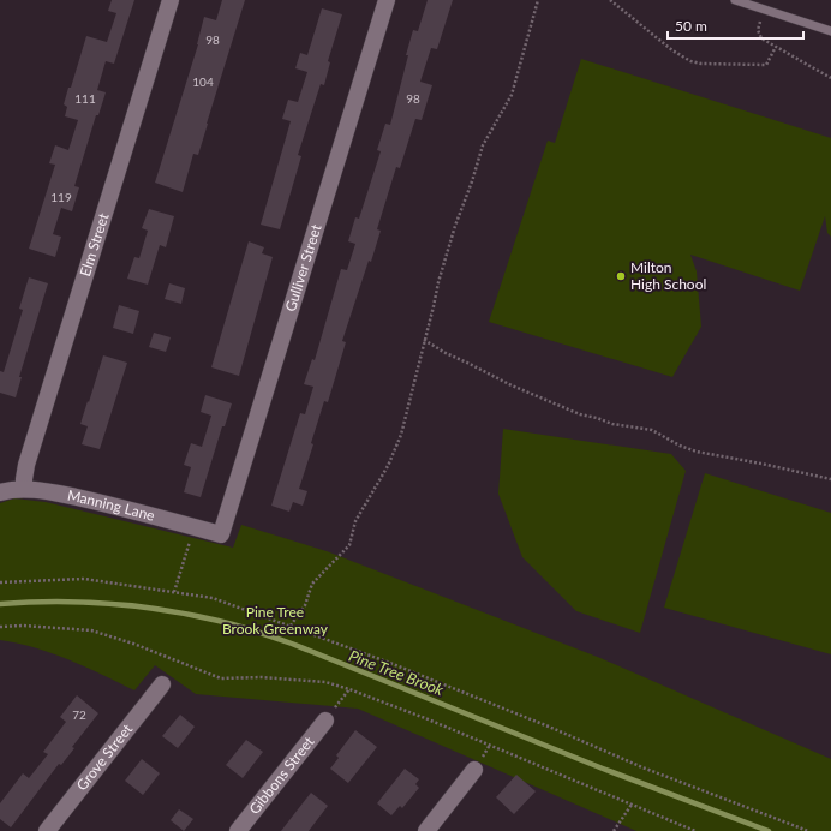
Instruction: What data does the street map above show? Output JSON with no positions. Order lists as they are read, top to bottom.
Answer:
{
  "streets": {
    "street": [
      "Elm Street",
      "Gulliver Street",
      "Manning Lane",
      "Grove Street",
      "Gibbons Street"
    ]
  },
  "crossings": [
    ["Elm Street", "Manning Lane"],
    ["Gulliver Street", "Manning Lane"]
  ],
  "water": ["Pine Tree Brook"],
  "parks": ["Pine Tree Brook Greenway"],
  "places": ["Milton High School"],
  "house_numbers": [
    "98",
    "104",
    "111",
    "98",
    "119",
    "72"
  ],
  "scale_bar": "50 m"
}
